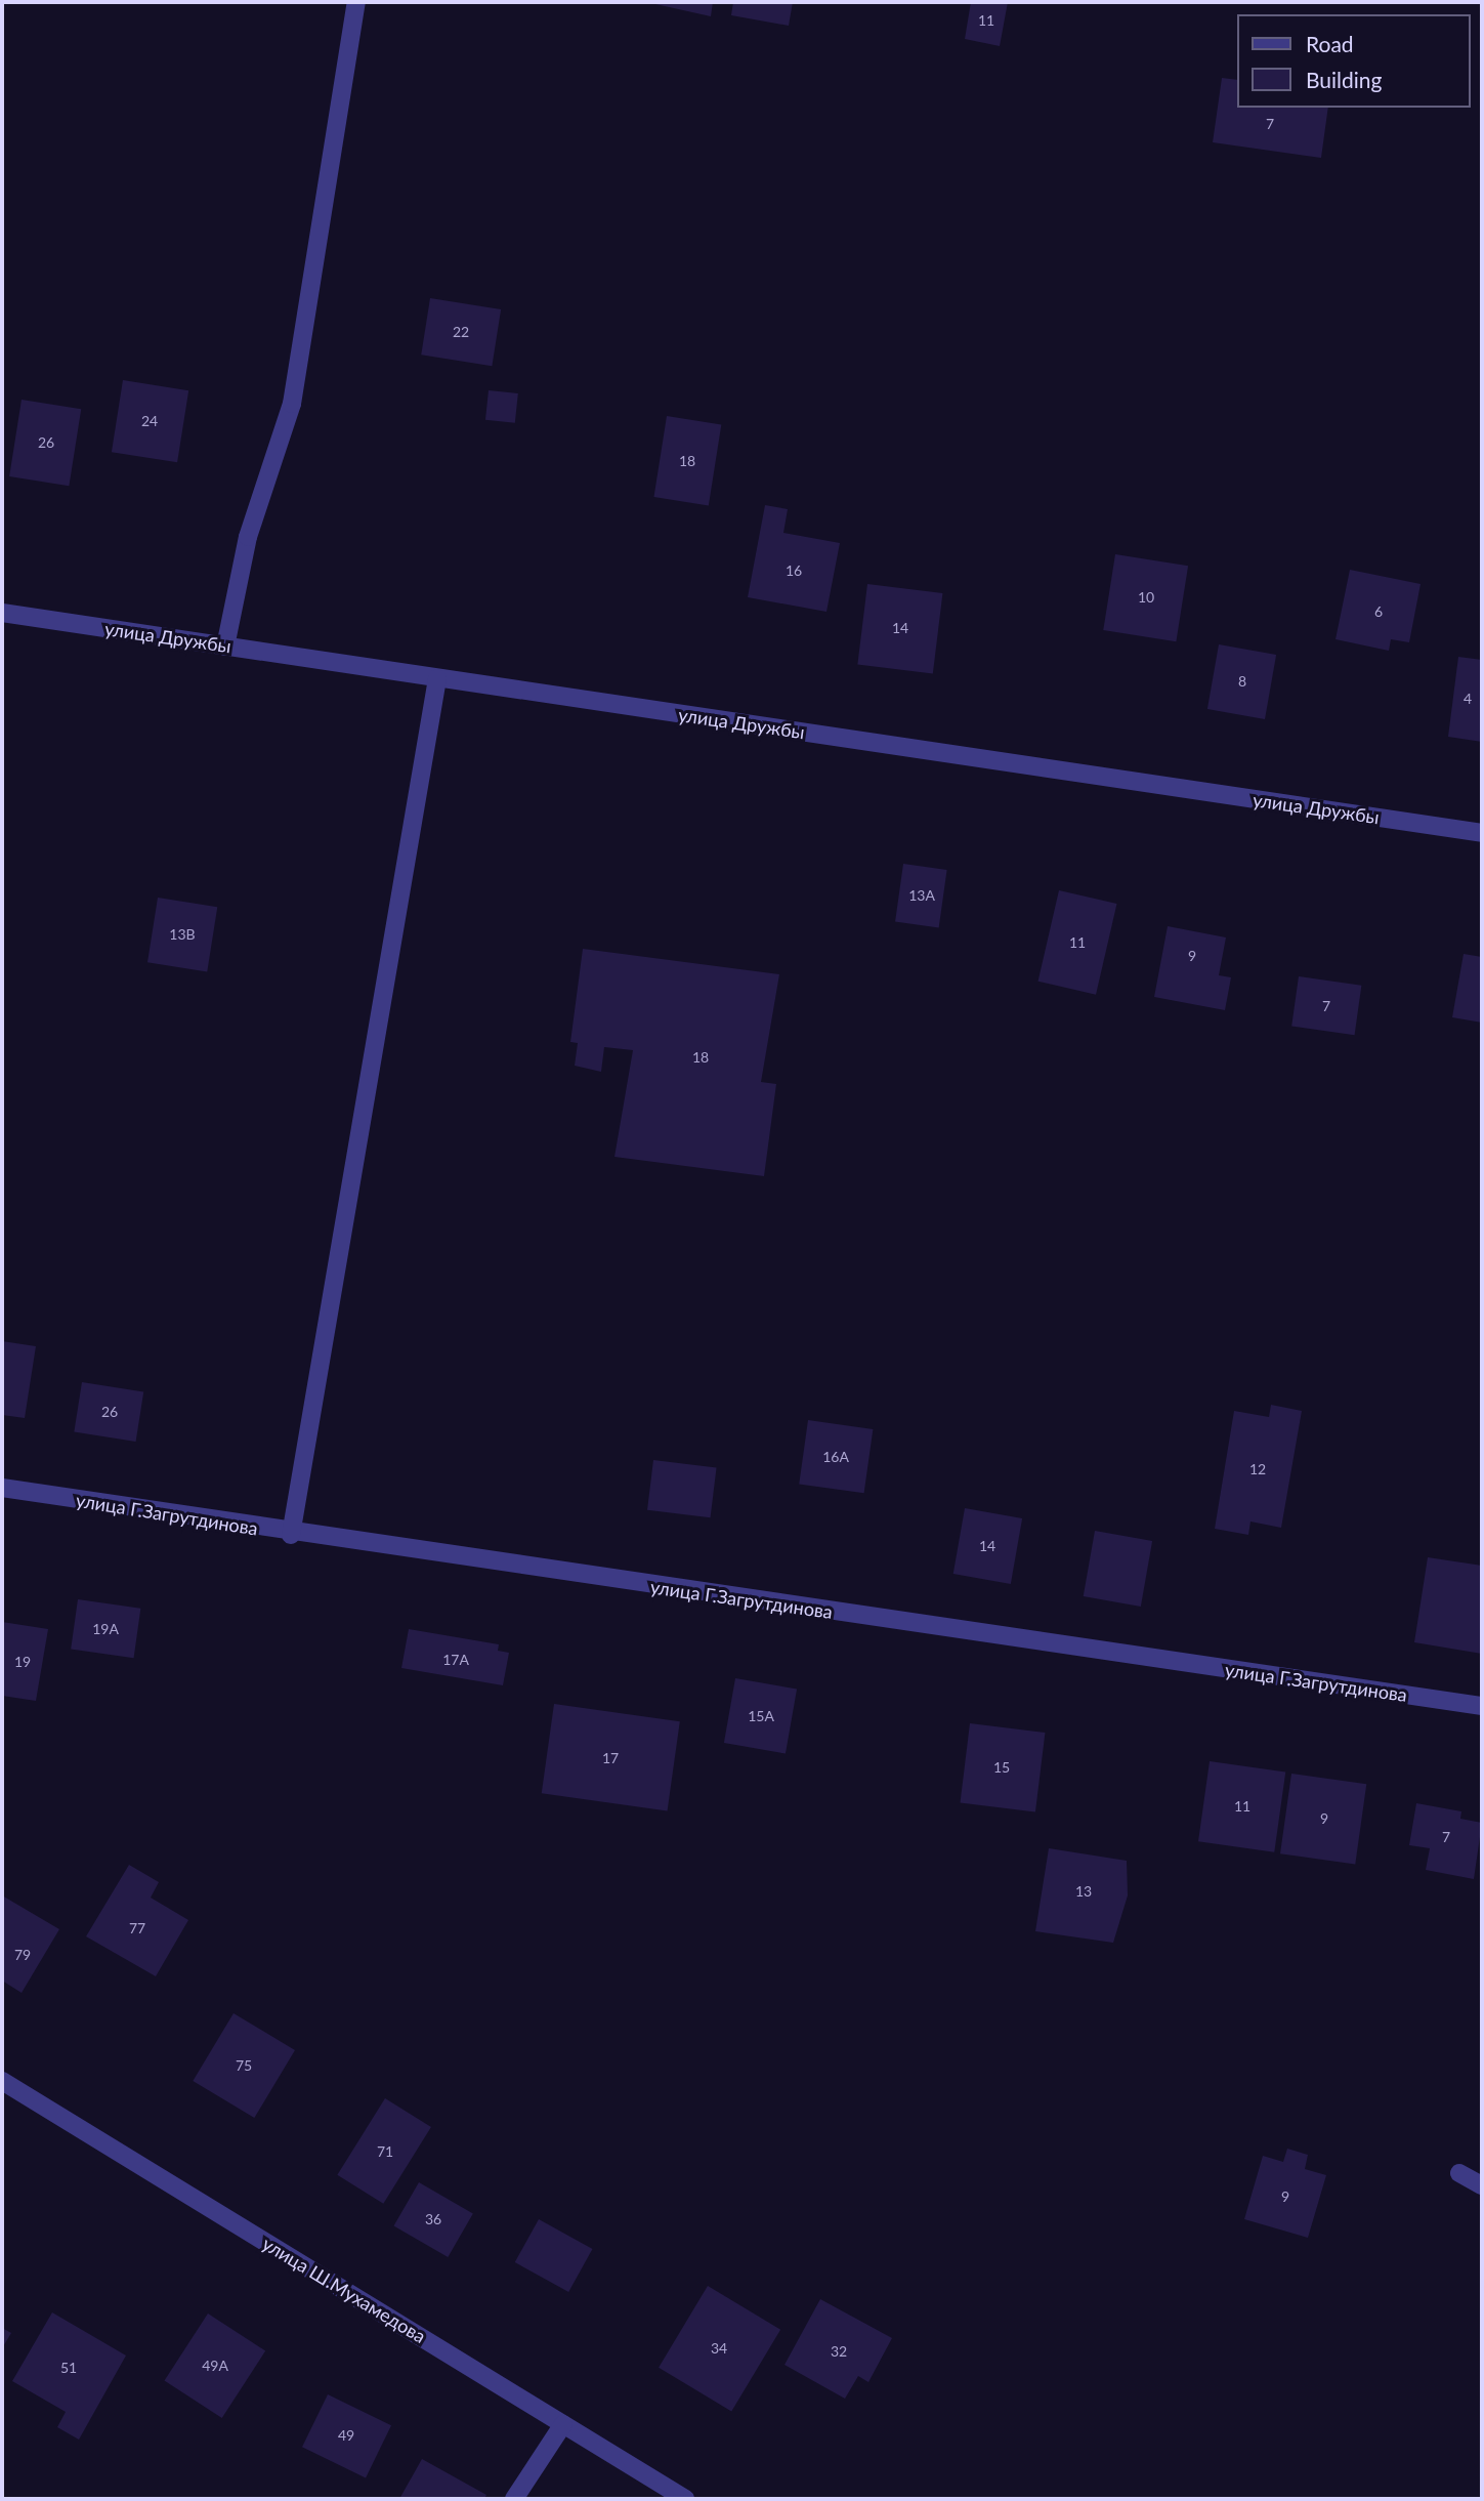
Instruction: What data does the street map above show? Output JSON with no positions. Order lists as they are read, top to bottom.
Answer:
{
  "streets": {
    "street": ["улица Дружбы", "улица Г.Загрутдинова", "улица Ш.Мухамедова"]
  },
  "house_numbers": [
    "11",
    "7",
    "22",
    "24",
    "26",
    "18",
    "16",
    "10",
    "6",
    "14",
    "8",
    "4",
    "13А",
    "13В",
    "11",
    "9",
    "7",
    "18",
    "26",
    "16А",
    "12",
    "14",
    "19А",
    "17А",
    "19",
    "15А",
    "17",
    "15",
    "11",
    "9",
    "7",
    "13",
    "77",
    "79",
    "75",
    "71",
    "9",
    "36",
    "34",
    "32",
    "49А",
    "51",
    "49"
  ],
  "legend": ["Road", "Building"]
}
